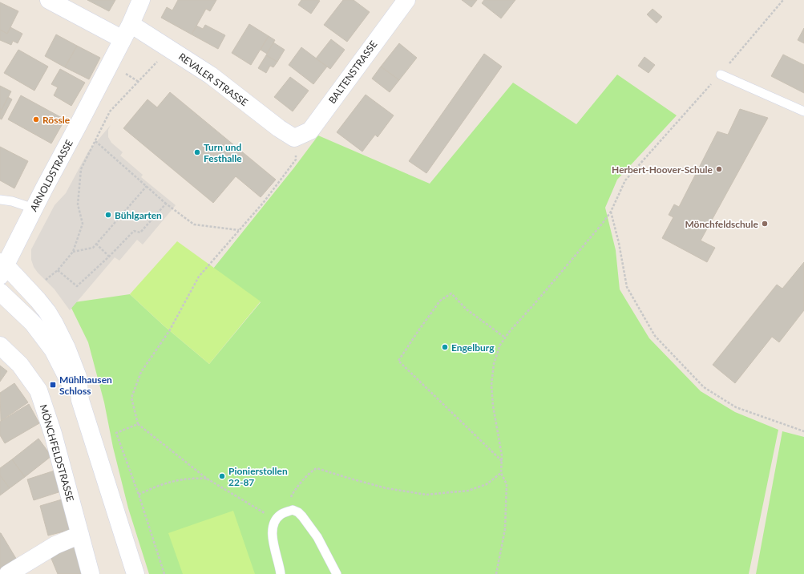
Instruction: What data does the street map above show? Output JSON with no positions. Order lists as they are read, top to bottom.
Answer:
{
  "streets": {
    "street": [
      "BALTENSTRASSE",
      "REVALER STRASSE",
      "ARNOLDSTRASSE",
      "MÖNCHFELDSTRASSE"
    ]
  },
  "crossings": [
    ["BALTENSTRASSE", "REVALER STRASSE"],
    ["REVALER STRASSE", "ARNOLDSTRASSE"]
  ],
  "places": {
    "other": [
      "Rössle",
      "Turn und Festhalle",
      "Herbert-Hoover-Schule",
      "Bühlgarten",
      "Mönchfeldschule",
      "Engelburg",
      "Pionierstollen 22-87"
    ],
    "transit": ["Mühlhausen Schloss"]
  }
}
